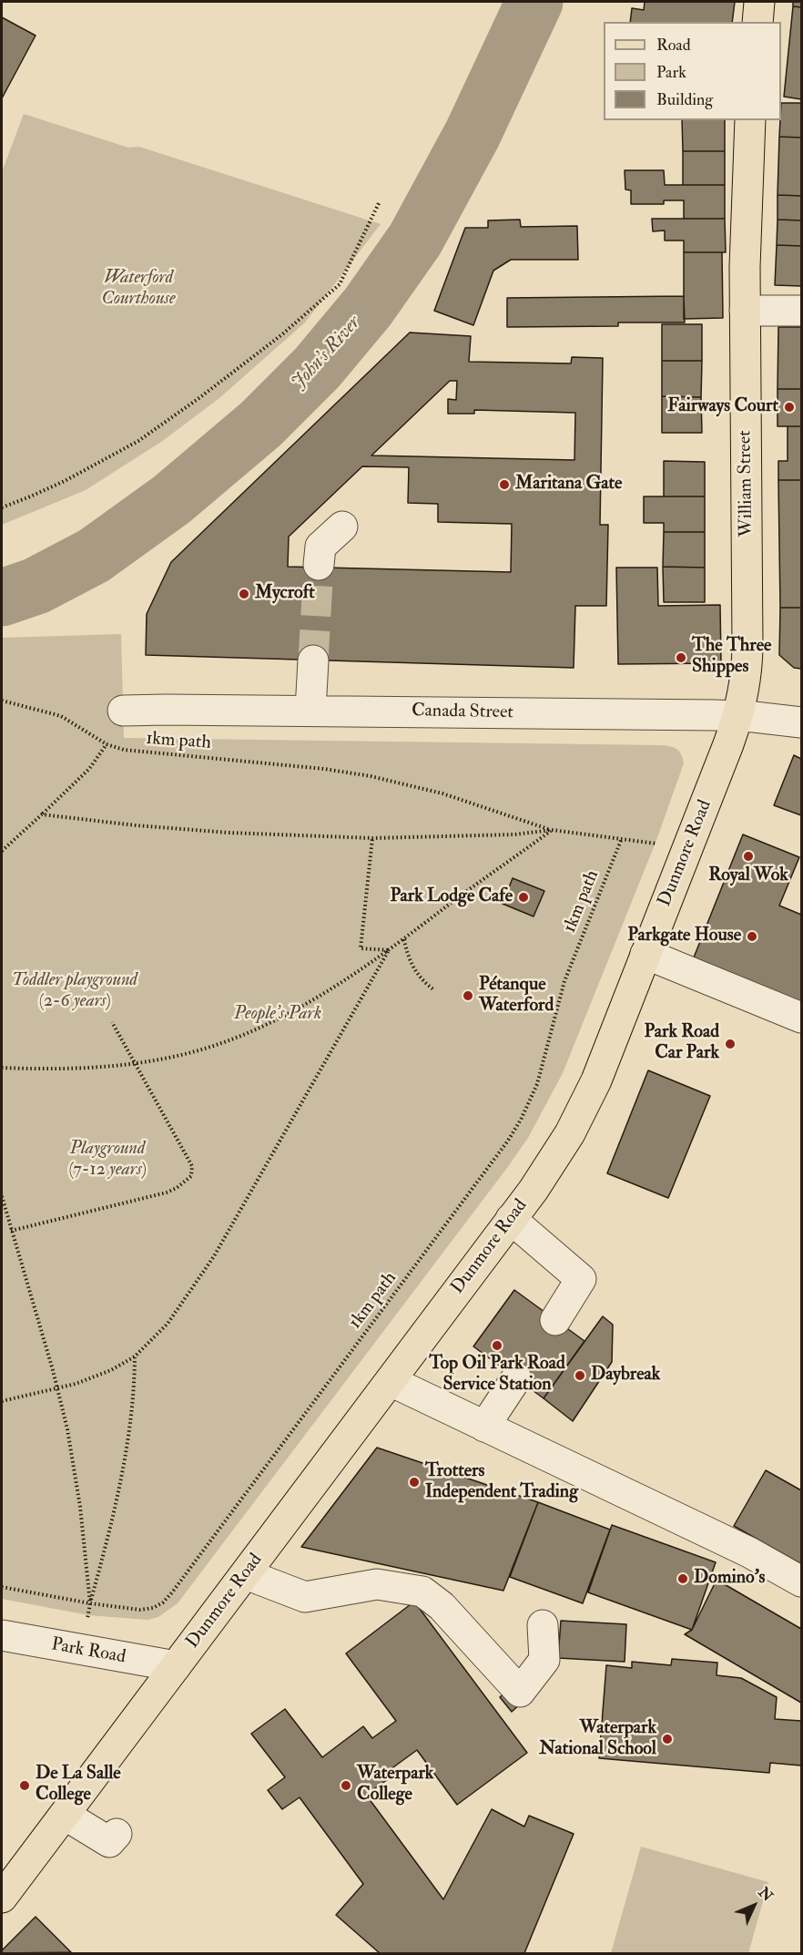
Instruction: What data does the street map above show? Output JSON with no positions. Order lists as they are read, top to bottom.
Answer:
{
  "streets": {
    "main road": ["William Street", "Dunmore Road"],
    "street": ["Canada Street", "Park Road"],
    "path": ["1km path"]
  },
  "crossings": [
    ["William Street", "Canada Street"],
    ["William Street", "Dunmore Road"],
    ["Dunmore Road", "Park Road"]
  ],
  "water": ["John's River"],
  "parks": [
    "Waterford Courthouse",
    "Toddler playground (2-6 years)",
    "People's Park",
    "Playground (7-12 years)"
  ],
  "places": [
    "Fairways Court",
    "Maritana Gate",
    "Mycroft",
    "The Three Shippes",
    "Royal Wok",
    "Park Lodge Cafe",
    "Parkgate House",
    "Pétanque Waterford",
    "Park Road Car Park",
    "Top Oil Park Road Service Station",
    "Daybreak",
    "Trotters Independent Trading",
    "Domino's",
    "Waterpark National School",
    "De La Salle College",
    "Waterpark College"
  ],
  "legend": ["Road", "Park", "Building"],
  "north": "top right"
}
